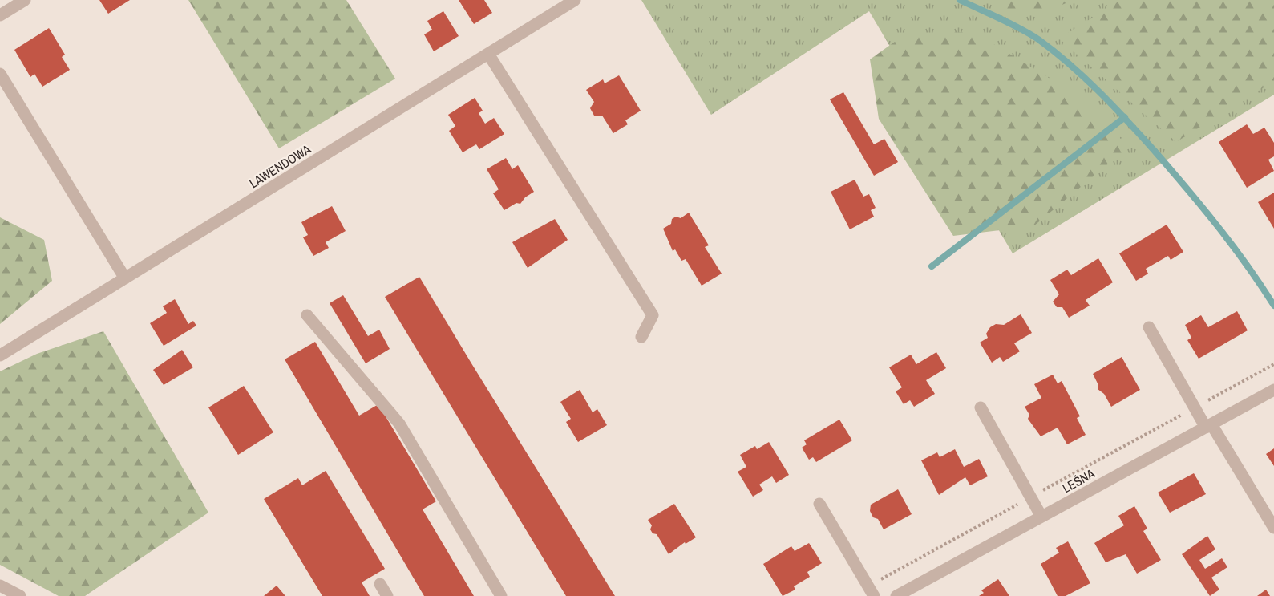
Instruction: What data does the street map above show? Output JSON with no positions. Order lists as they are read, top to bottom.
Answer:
{
  "streets": {
    "street": ["LAWENDOWA", "LEŚNA"]
  }
}
